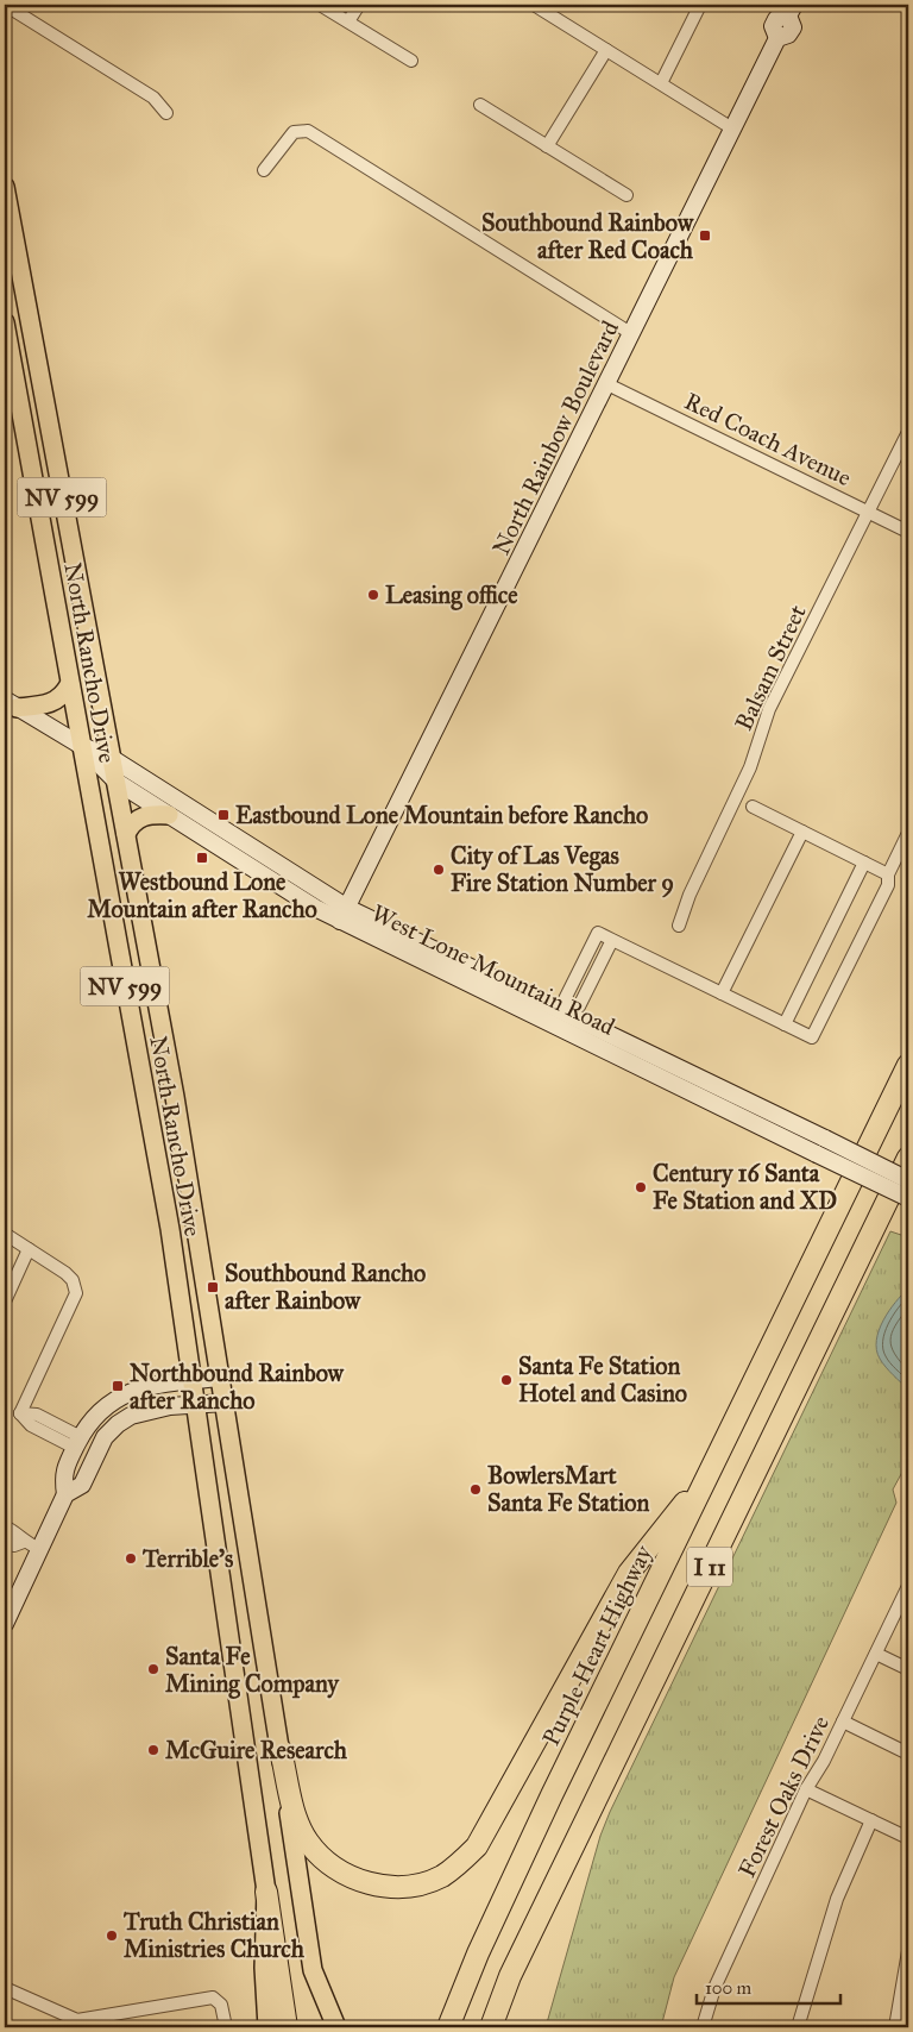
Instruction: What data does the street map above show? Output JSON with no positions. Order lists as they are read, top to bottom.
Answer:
{
  "streets": {
    "highway": ["I 11", "Purple Heart Highway"],
    "main road": [
      "North Rainbow Boulevard",
      "NV 599",
      "North Rancho Drive",
      "West Lone Mountain Road"
    ],
    "street": ["Red Coach Avenue", "Balsam Street", "Forest Oaks Drive"]
  },
  "crossings": [
    ["North Rainbow Boulevard", "Red Coach Avenue"],
    ["North Rainbow Boulevard", "West Lone Mountain Road"],
    ["Red Coach Avenue", "Balsam Street"],
    ["North Rancho Drive", "West Lone Mountain Road"]
  ],
  "places": {
    "transit": [
      "Southbound Rainbow after Red Coach",
      "Eastbound Lone Mountain before Rancho",
      "Westbound Lone Mountain after Rancho",
      "Southbound Rancho after Rainbow",
      "Northbound Rainbow after Rancho"
    ],
    "other": [
      "Leasing office",
      "City of Las Vegas Fire Station Number 9",
      "Century 16 Santa Fe Station and XD",
      "Santa Fe Station Hotel and Casino",
      "BowlersMart Santa Fe Station",
      "Terrible's",
      "Santa Fe Mining Company",
      "McGuire Research",
      "Truth Christian Ministries Church"
    ]
  },
  "scale_bar": "100 m"
}
